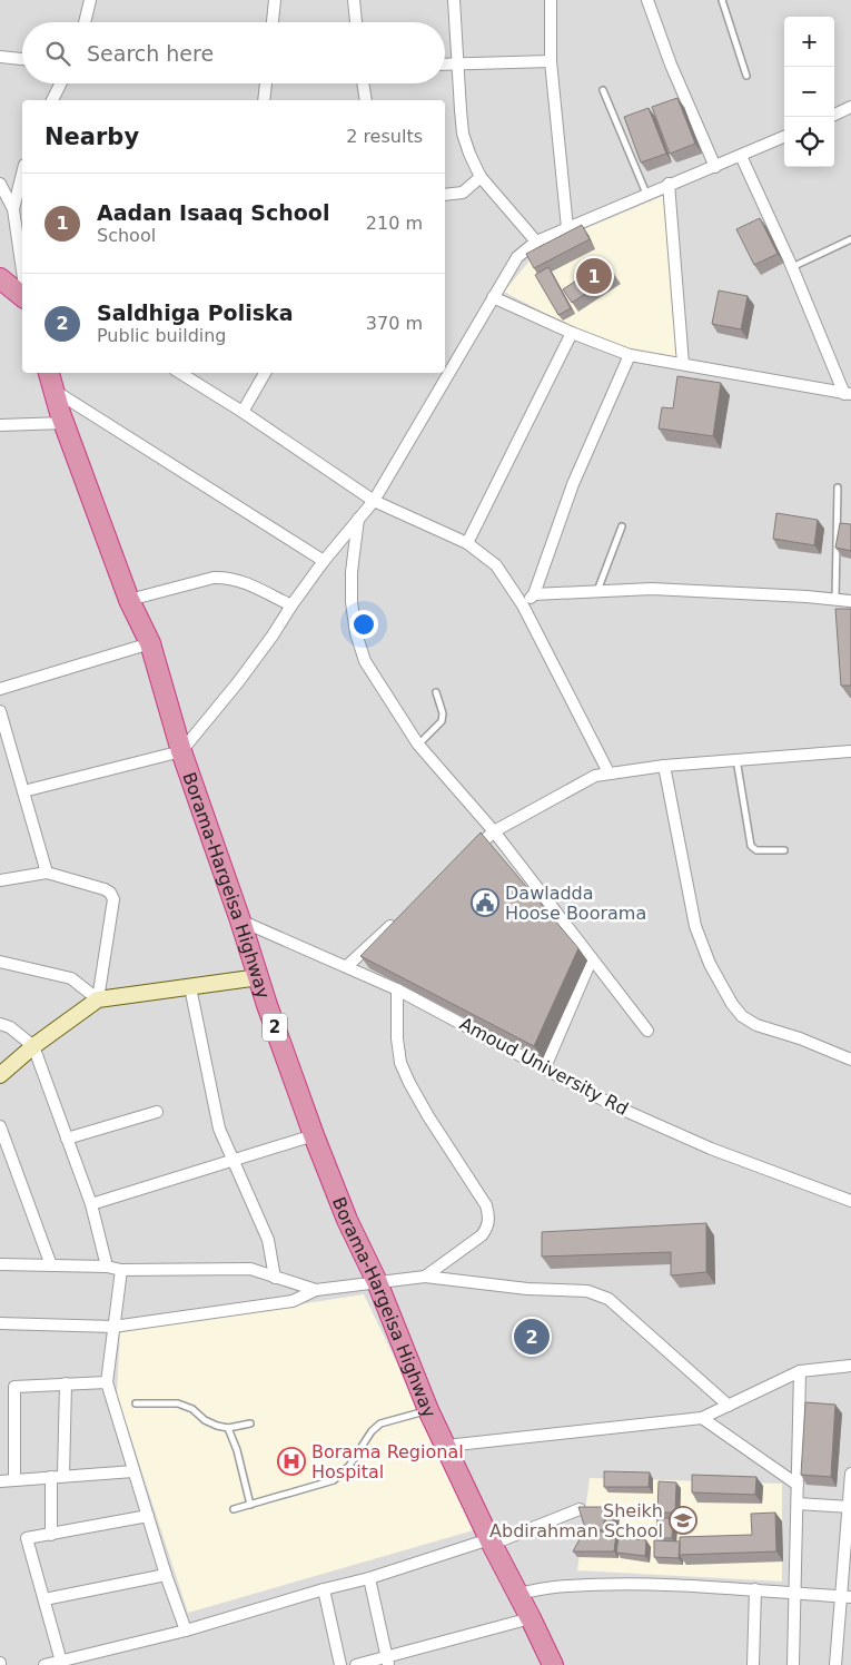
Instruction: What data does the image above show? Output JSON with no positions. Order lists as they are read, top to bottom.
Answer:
{
  "streets": {
    "highway": ["Borama-Hargeisa Highway", "2"],
    "street": ["Amoud University Rd"]
  },
  "crossings": [
    ["Borama-Hargeisa Highway", "Amoud University Rd"]
  ],
  "places": {
    "public building": ["Dawladda Hoose Boorama"],
    "hospital": ["Borama Regional Hospital"],
    "school or university": ["Sheikh Abdirahman School"]
  },
  "page": {
    "map_buttons": ["+", "−"],
    "search": "Search here",
    "heading": ["Nearby", "2 results"],
    "list": [
      {
        "mark": "1",
        "name": "Aadan Isaaq School",
        "note": "School",
        "value": "210 m"
      },
      {
        "mark": "2",
        "name": "Saldhiga Poliska",
        "note": "Public building",
        "value": "370 m"
      }
    ],
    "pins": ["1", "2"]
  }
}
